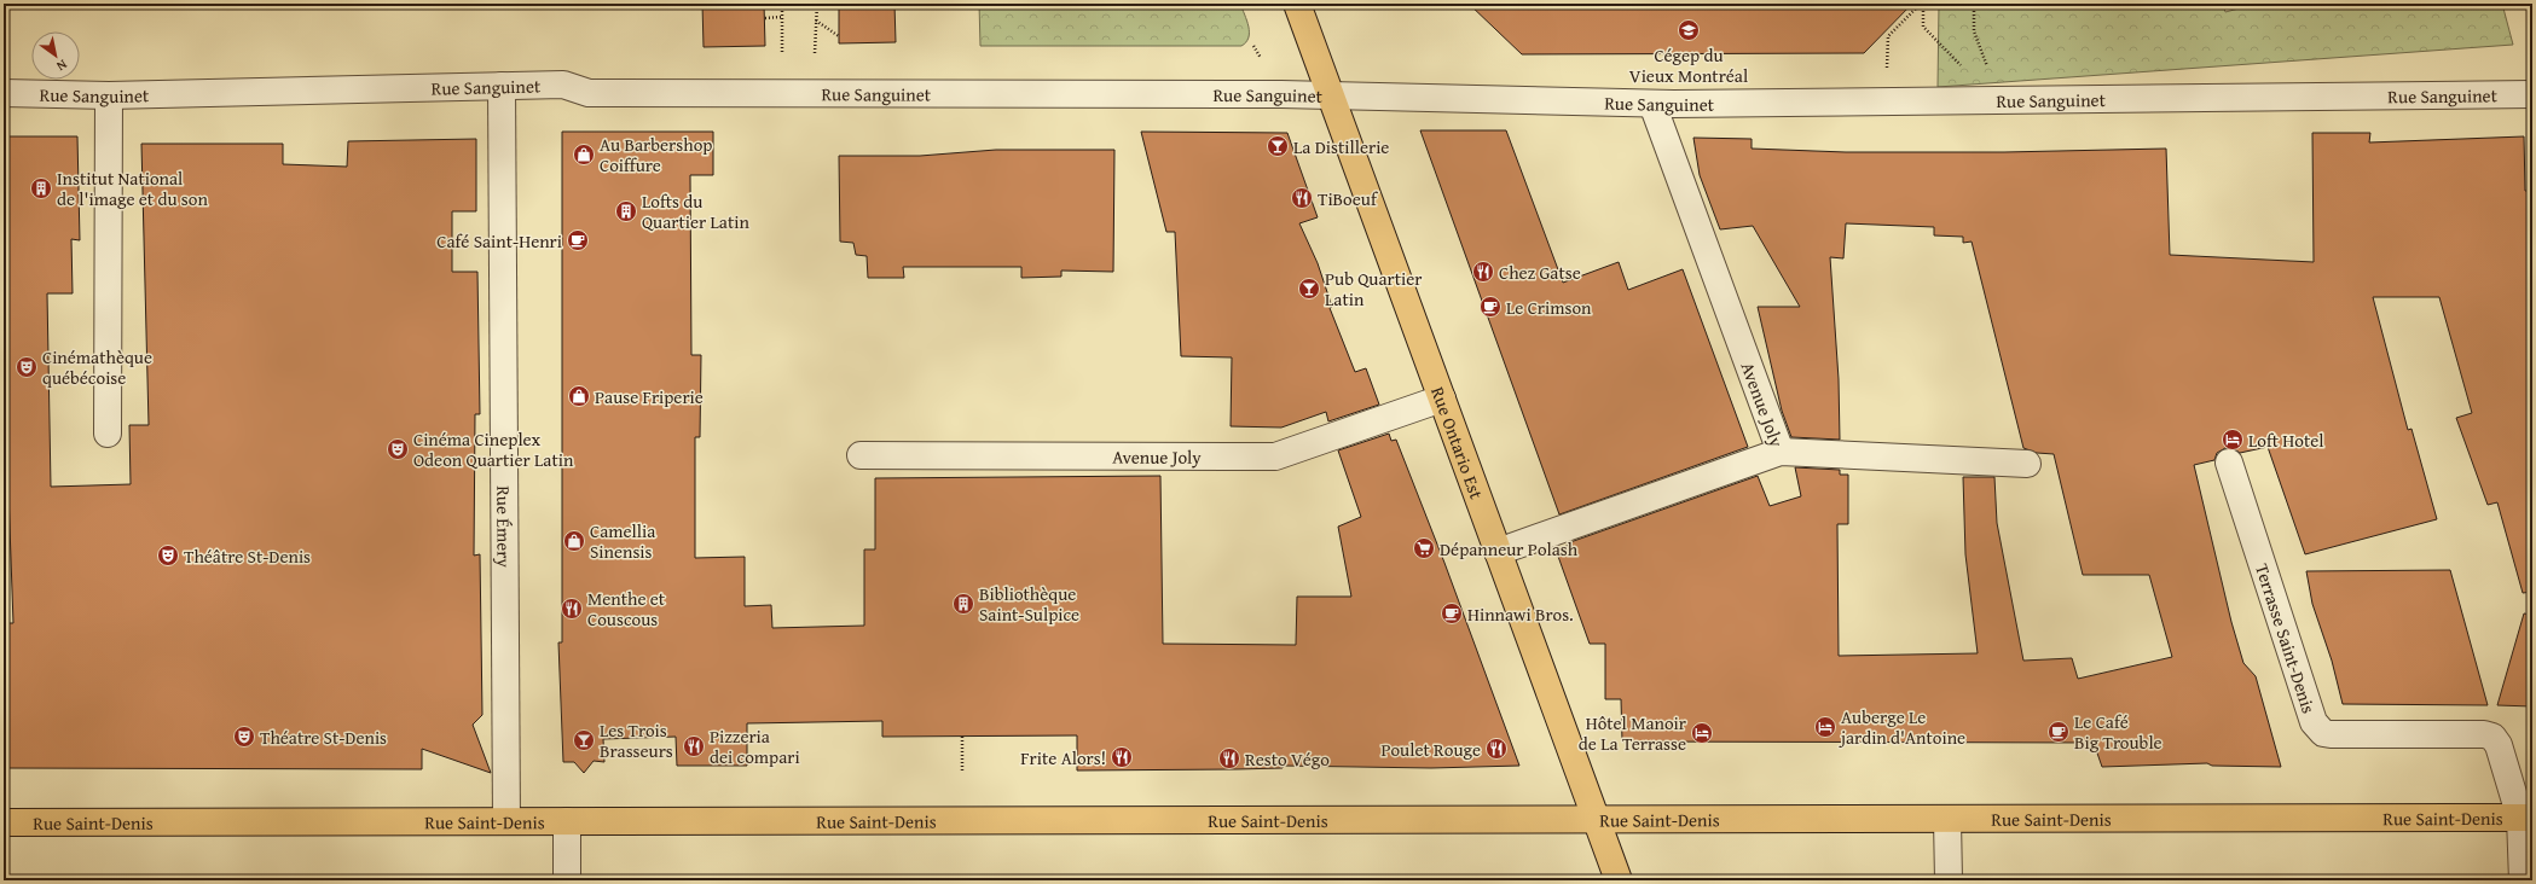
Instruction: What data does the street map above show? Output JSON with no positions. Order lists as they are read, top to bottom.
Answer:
{
  "streets": {
    "main road": ["Rue Ontario Est", "Rue Saint-Denis"],
    "street": [
      "Rue Sanguinet",
      "Avenue Joly",
      "Rue Émery",
      "Terrasse Saint-Denis"
    ]
  },
  "crossings": [
    ["Rue Sanguinet", "Avenue Joly"],
    ["Rue Sanguinet", "Rue Ontario Est"],
    ["Rue Sanguinet", "Rue Émery"],
    ["Avenue Joly", "Rue Ontario Est"],
    ["Rue Ontario Est", "Rue Saint-Denis"],
    ["Rue Émery", "Rue Saint-Denis"],
    ["Terrasse Saint-Denis", "Rue Saint-Denis"]
  ],
  "places": {
    "school or university": ["Cégep du Vieux Montréal"],
    "bar": ["La Distillerie", "Pub Quartier Latin", "Les Trois Brasseurs"],
    "shop": ["Au Barbershop Coiffure", "Pause Friperie", "Camellia Sinensis"],
    "building": ["Institut National de l'image et du son", "Lofts du Quartier Latin", "Bibliothèque Saint-Sulpice"],
    "restaurant": [
      "TiBoeuf",
      "Chez Gatse",
      "Menthe et Couscous",
      "Pizzeria dei compari",
      "Poulet Rouge",
      "Frite Alors!",
      "Resto Végo"
    ],
    "cafe": [
      "Café Saint-Henri",
      "Le Crimson",
      "Hinnawi Bros.",
      "Le Café Big Trouble"
    ],
    "theatre": [
      "Cinémathèque québécoise",
      "Cinéma Cineplex Odeon Quartier Latin",
      "Théâtre St-Denis",
      "Théatre St-Denis"
    ],
    "hotel": ["Loft Hotel", "Auberge Le jardin d'Antoine", "Hôtel Manoir de La Terrasse"],
    "supermarket": ["Dépanneur Polash"]
  },
  "north": "bottom right"
}
